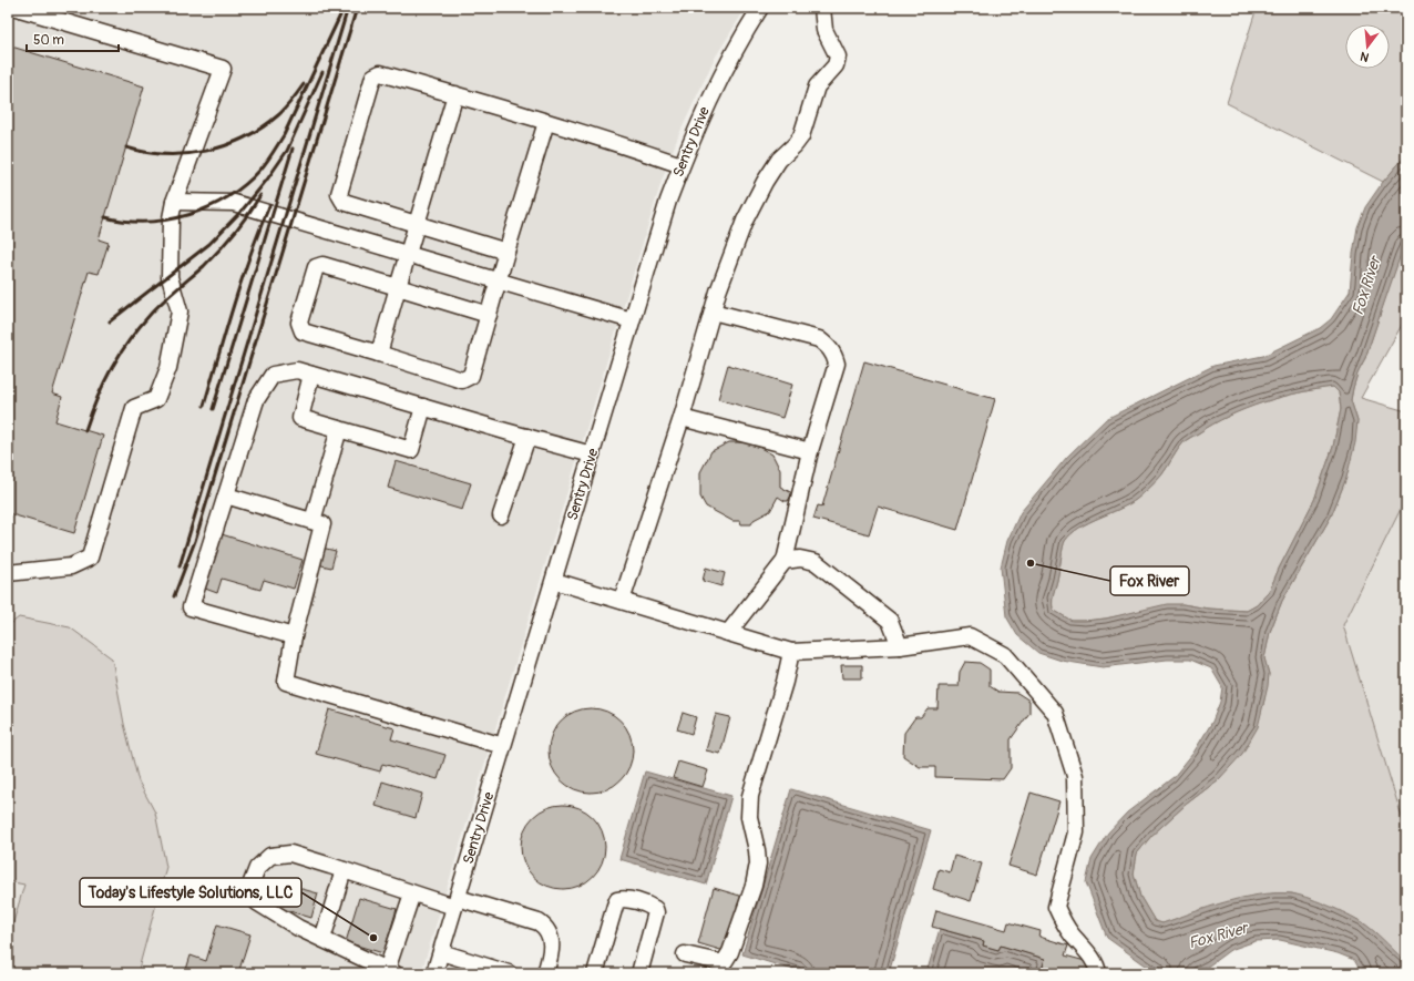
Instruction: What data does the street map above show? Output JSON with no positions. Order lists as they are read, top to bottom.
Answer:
{
  "streets": {
    "street": ["Sentry Drive"]
  },
  "water": ["Fox River"],
  "places": ["Fox River", "Today's Lifestyle Solutions, LLC"],
  "scale_bar": "50 m",
  "north": "bottom"
}
